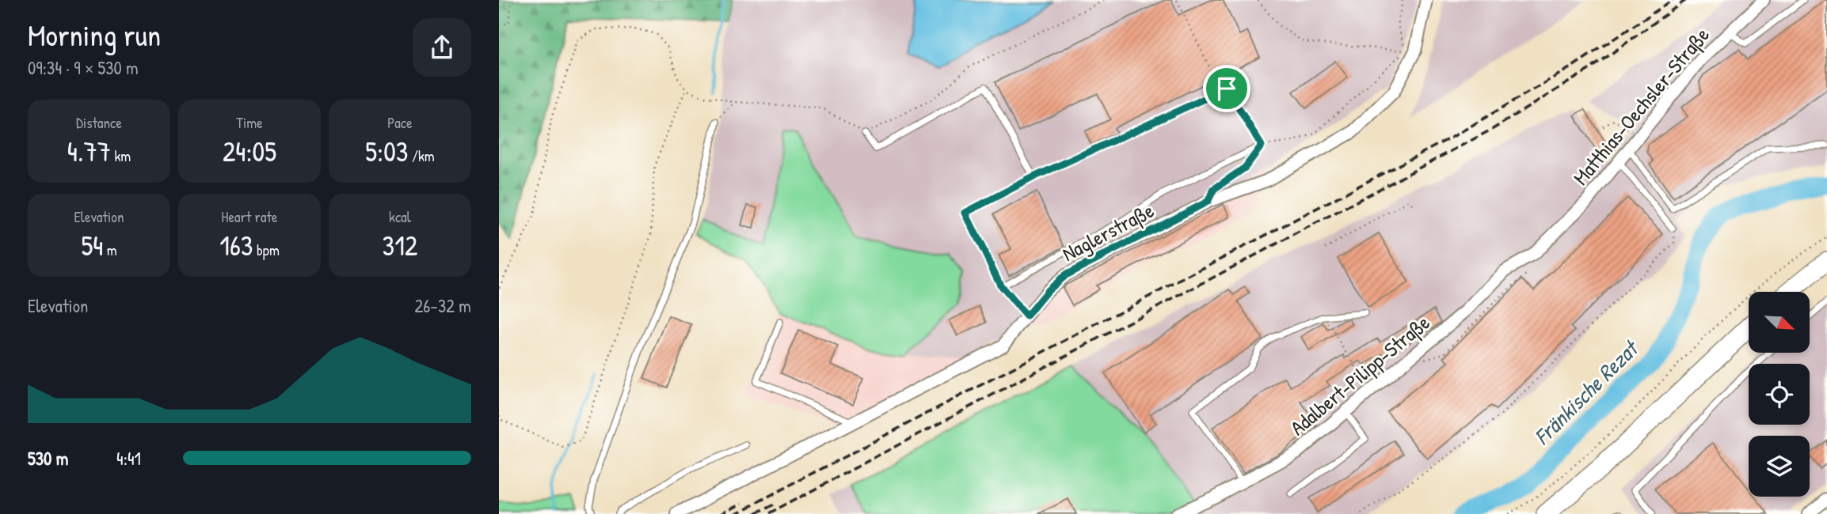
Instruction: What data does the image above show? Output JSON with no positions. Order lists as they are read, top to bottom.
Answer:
{
  "streets": {
    "street": ["Matthias-Oechsler-Straße", "Naglerstraße", "Adalbert-Pilipp-Straße"]
  },
  "crossings": [
    ["Matthias-Oechsler-Straße", "Adalbert-Pilipp-Straße"]
  ],
  "water": ["Fränkische Rezat"],
  "north": "bottom right",
  "page": {
    "heading": ["Morning run", "09:34 · 9 × 530 m"],
    "stats": [
      ["Distance", "4.77 km"],
      ["Time", "24:05"],
      ["Pace", "5:03 /km"],
      ["Elevation", "54 m"],
      ["Heart rate", "163 bpm"],
      ["kcal", "312"]
    ],
    "chart": ["Elevation", "26–32 m"],
    "list": [
      {
        "name": "530 m",
        "note": "4:41"
      }
    ]
  }
}
